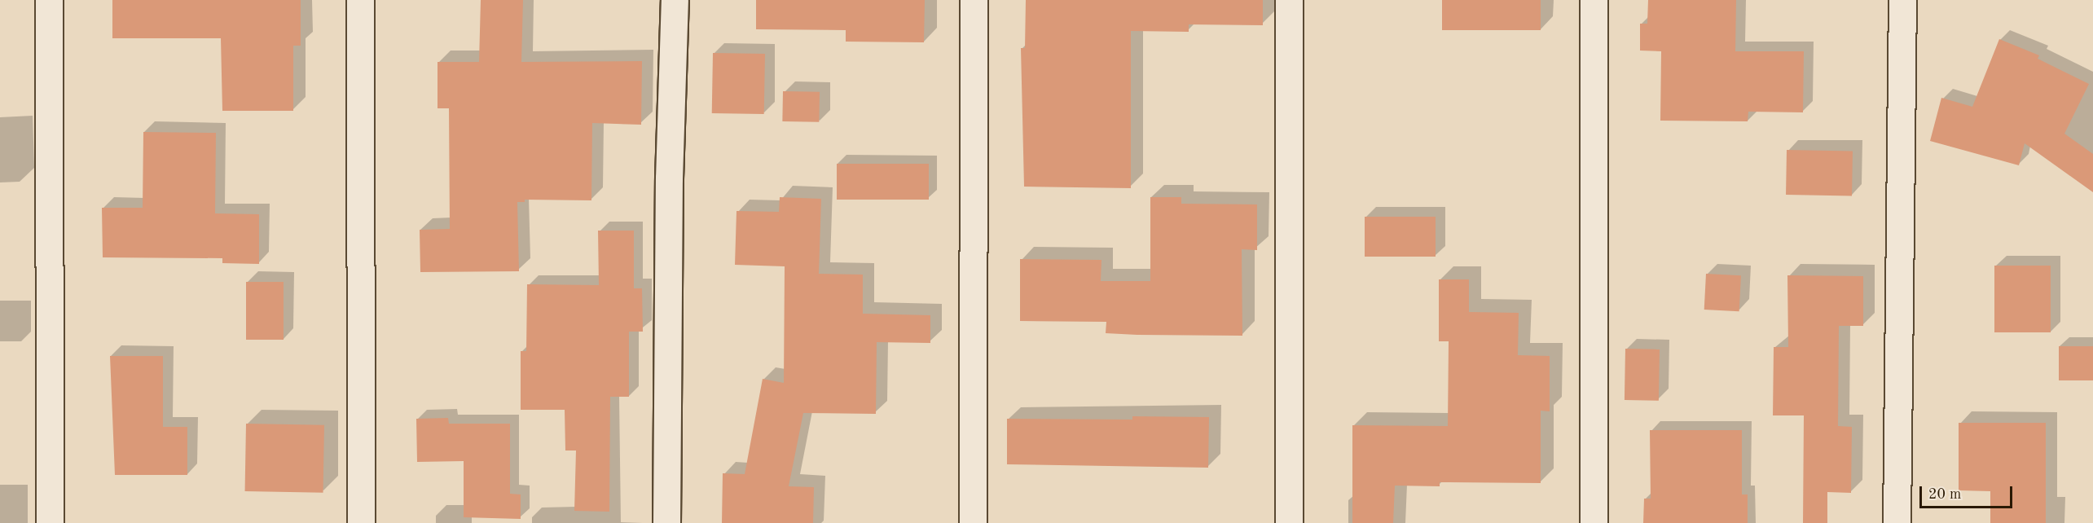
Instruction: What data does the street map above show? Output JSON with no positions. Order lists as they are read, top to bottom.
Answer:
{
  "scale_bar": "20 m"
}
